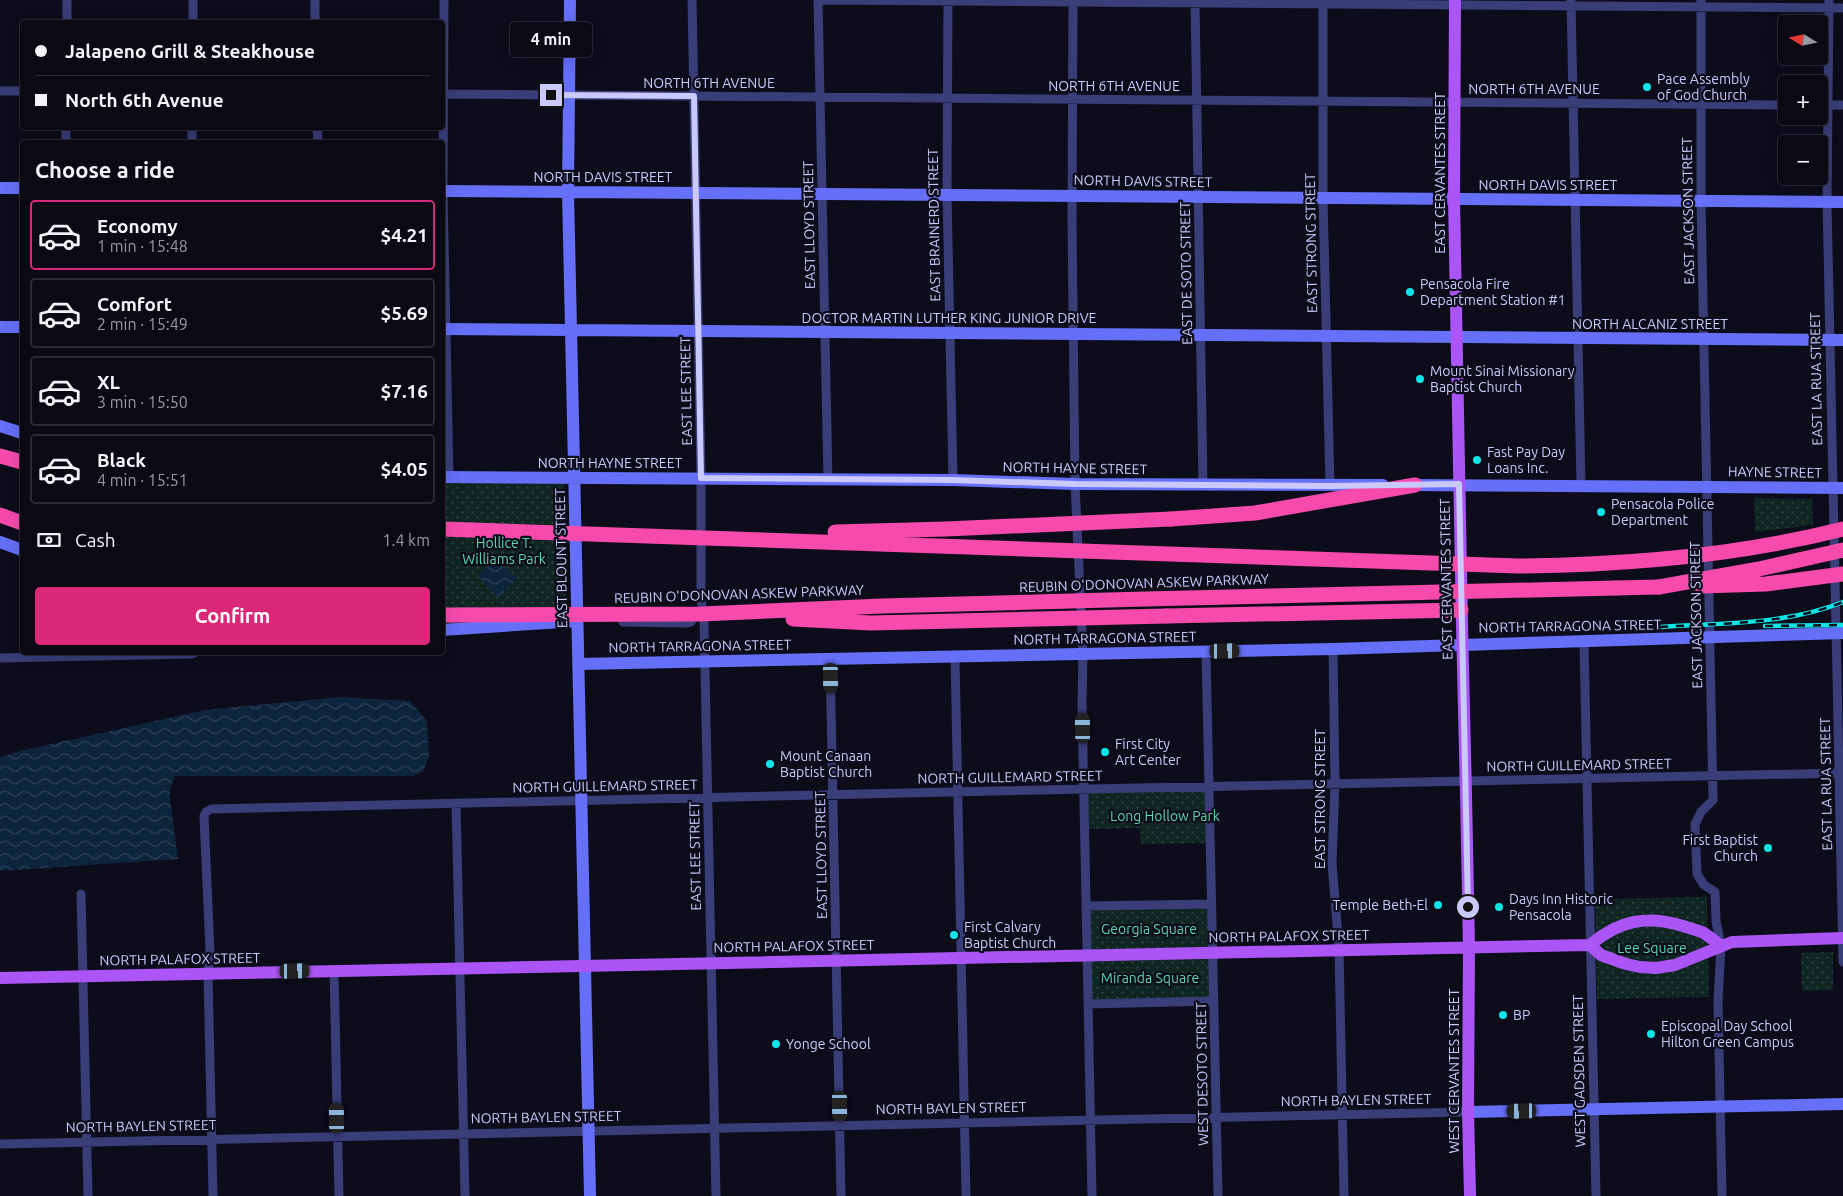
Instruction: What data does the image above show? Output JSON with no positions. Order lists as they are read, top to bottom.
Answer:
{
  "streets": {
    "highway": ["REUBIN O'DONOVAN ASKEW PARKWAY"],
    "main road": ["EAST CERVANTES STREET", "NORTH PALAFOX STREET", "WEST CERVANTES STREET"],
    "street": [
      "NORTH 6TH AVENUE",
      "NORTH DAVIS STREET",
      "EAST JACKSON STREET",
      "EAST LLOYD STREET",
      "EAST BRAINERD STREET",
      "EAST STRONG STREET",
      "EAST DE SOTO STREET",
      "DOCTOR MARTIN LUTHER KING JUNIOR DRIVE",
      "NORTH ALCANIZ STREET",
      "EAST LA RUA STREET",
      "EAST LEE STREET",
      "NORTH HAYNE STREET",
      "HAYNE STREET",
      "EAST BLOUNT STREET",
      "NORTH TARRAGONA STREET",
      "NORTH GUILLEMARD STREET",
      "WEST GADSDEN STREET",
      "WEST DESOTO STREET",
      "NORTH BAYLEN STREET"
    ]
  },
  "crossings": [
    ["NORTH 6TH AVENUE", "EAST CERVANTES STREET"],
    ["NORTH 6TH AVENUE", "EAST JACKSON STREET"],
    ["NORTH 6TH AVENUE", "EAST LLOYD STREET"],
    ["NORTH 6TH AVENUE", "EAST BRAINERD STREET"],
    ["NORTH 6TH AVENUE", "EAST STRONG STREET"],
    ["NORTH 6TH AVENUE", "EAST DE SOTO STREET"],
    ["NORTH 6TH AVENUE", "EAST LEE STREET"],
    ["NORTH 6TH AVENUE", "EAST BLOUNT STREET"],
    ["EAST CERVANTES STREET", "NORTH DAVIS STREET"],
    ["EAST CERVANTES STREET", "DOCTOR MARTIN LUTHER KING JUNIOR DRIVE"],
    ["EAST CERVANTES STREET", "NORTH ALCANIZ STREET"],
    ["EAST CERVANTES STREET", "NORTH HAYNE STREET"],
    ["EAST CERVANTES STREET", "NORTH PALAFOX STREET"],
    ["EAST CERVANTES STREET", "WEST CERVANTES STREET"],
    ["NORTH DAVIS STREET", "EAST JACKSON STREET"],
    ["NORTH DAVIS STREET", "EAST LLOYD STREET"],
    ["NORTH DAVIS STREET", "EAST BRAINERD STREET"],
    ["NORTH DAVIS STREET", "EAST STRONG STREET"],
    ["NORTH DAVIS STREET", "EAST DE SOTO STREET"],
    ["NORTH DAVIS STREET", "EAST LA RUA STREET"],
    ["NORTH DAVIS STREET", "EAST LEE STREET"],
    ["NORTH DAVIS STREET", "EAST BLOUNT STREET"],
    ["EAST JACKSON STREET", "NORTH ALCANIZ STREET"],
    ["EAST JACKSON STREET", "NORTH HAYNE STREET"],
    ["EAST JACKSON STREET", "HAYNE STREET"],
    ["EAST JACKSON STREET", "NORTH TARRAGONA STREET"],
    ["EAST JACKSON STREET", "NORTH GUILLEMARD STREET"],
    ["EAST JACKSON STREET", "NORTH BAYLEN STREET"],
    ["EAST LLOYD STREET", "DOCTOR MARTIN LUTHER KING JUNIOR DRIVE"],
    ["EAST LLOYD STREET", "NORTH HAYNE STREET"],
    ["EAST LLOYD STREET", "NORTH TARRAGONA STREET"],
    ["EAST LLOYD STREET", "NORTH GUILLEMARD STREET"],
    ["EAST LLOYD STREET", "NORTH PALAFOX STREET"],
    ["EAST LLOYD STREET", "NORTH BAYLEN STREET"],
    ["EAST BRAINERD STREET", "DOCTOR MARTIN LUTHER KING JUNIOR DRIVE"],
    ["EAST BRAINERD STREET", "NORTH HAYNE STREET"],
    ["EAST STRONG STREET", "DOCTOR MARTIN LUTHER KING JUNIOR DRIVE"],
    ["EAST STRONG STREET", "NORTH HAYNE STREET"],
    ["EAST STRONG STREET", "NORTH TARRAGONA STREET"],
    ["EAST STRONG STREET", "NORTH GUILLEMARD STREET"],
    ["EAST STRONG STREET", "NORTH PALAFOX STREET"],
    ["EAST STRONG STREET", "NORTH BAYLEN STREET"],
    ["EAST DE SOTO STREET", "DOCTOR MARTIN LUTHER KING JUNIOR DRIVE"],
    ["EAST DE SOTO STREET", "NORTH HAYNE STREET"],
    ["DOCTOR MARTIN LUTHER KING JUNIOR DRIVE", "NORTH ALCANIZ STREET"],
    ["DOCTOR MARTIN LUTHER KING JUNIOR DRIVE", "EAST LEE STREET"],
    ["DOCTOR MARTIN LUTHER KING JUNIOR DRIVE", "EAST BLOUNT STREET"],
    ["NORTH ALCANIZ STREET", "EAST LA RUA STREET"],
    ["EAST LA RUA STREET", "HAYNE STREET"],
    ["EAST LA RUA STREET", "NORTH TARRAGONA STREET"],
    ["EAST LA RUA STREET", "NORTH GUILLEMARD STREET"],
    ["EAST LEE STREET", "NORTH HAYNE STREET"],
    ["EAST LEE STREET", "REUBIN O'DONOVAN ASKEW PARKWAY"],
    ["EAST LEE STREET", "NORTH TARRAGONA STREET"],
    ["EAST LEE STREET", "NORTH GUILLEMARD STREET"],
    ["EAST LEE STREET", "NORTH PALAFOX STREET"],
    ["EAST LEE STREET", "NORTH BAYLEN STREET"],
    ["NORTH HAYNE STREET", "HAYNE STREET"],
    ["NORTH HAYNE STREET", "EAST BLOUNT STREET"],
    ["EAST BLOUNT STREET", "NORTH TARRAGONA STREET"],
    ["EAST BLOUNT STREET", "NORTH GUILLEMARD STREET"],
    ["EAST BLOUNT STREET", "NORTH PALAFOX STREET"],
    ["EAST BLOUNT STREET", "NORTH BAYLEN STREET"],
    ["NORTH TARRAGONA STREET", "WEST GADSDEN STREET"],
    ["NORTH GUILLEMARD STREET", "NORTH PALAFOX STREET"],
    ["NORTH GUILLEMARD STREET", "WEST GADSDEN STREET"],
    ["NORTH PALAFOX STREET", "WEST CERVANTES STREET"],
    ["NORTH PALAFOX STREET", "WEST GADSDEN STREET"],
    ["NORTH PALAFOX STREET", "WEST DESOTO STREET"],
    ["WEST CERVANTES STREET", "NORTH BAYLEN STREET"],
    ["WEST GADSDEN STREET", "NORTH BAYLEN STREET"],
    ["WEST DESOTO STREET", "NORTH BAYLEN STREET"]
  ],
  "parks": [
    "Hollice T. Williams Park",
    "Long Hollow Park",
    "Georgia Square",
    "Lee Square",
    "Miranda Square"
  ],
  "places": [
    "Pace Assembly of God Church",
    "Pensacola Fire Department Station #1",
    "Mount Sinai Missionary Baptist Church",
    "Fast Pay Day Loans Inc.",
    "Pensacola Police Department",
    "First City Art Center",
    "Mount Canaan Baptist Church",
    "First Baptist Church",
    "Temple Beth-El",
    "Days Inn Historic Pensacola",
    "First Calvary Baptist Church",
    "BP",
    "Episcopal Day School Hilton Green Campus",
    "Yonge School"
  ],
  "north": "left",
  "page": {
    "map_buttons": ["+", "−"],
    "banner": ["Jalapeno Grill & Steakhouse", "North 6th Avenue"],
    "bubble": "4 min",
    "heading": "Choose a ride",
    "list": [
      {
        "name": "Economy",
        "note": "1 min · 15:48",
        "value": "$4.21"
      },
      {
        "name": "Comfort",
        "note": "2 min · 15:49",
        "value": "$5.69"
      },
      {
        "name": "XL",
        "note": "3 min · 15:50",
        "value": "$7.16"
      },
      {
        "name": "Black",
        "note": "4 min · 15:51",
        "value": "$4.05"
      }
    ],
    "pay": ["Cash", "1.4 km"],
    "buttons": "Confirm"
  }
}
